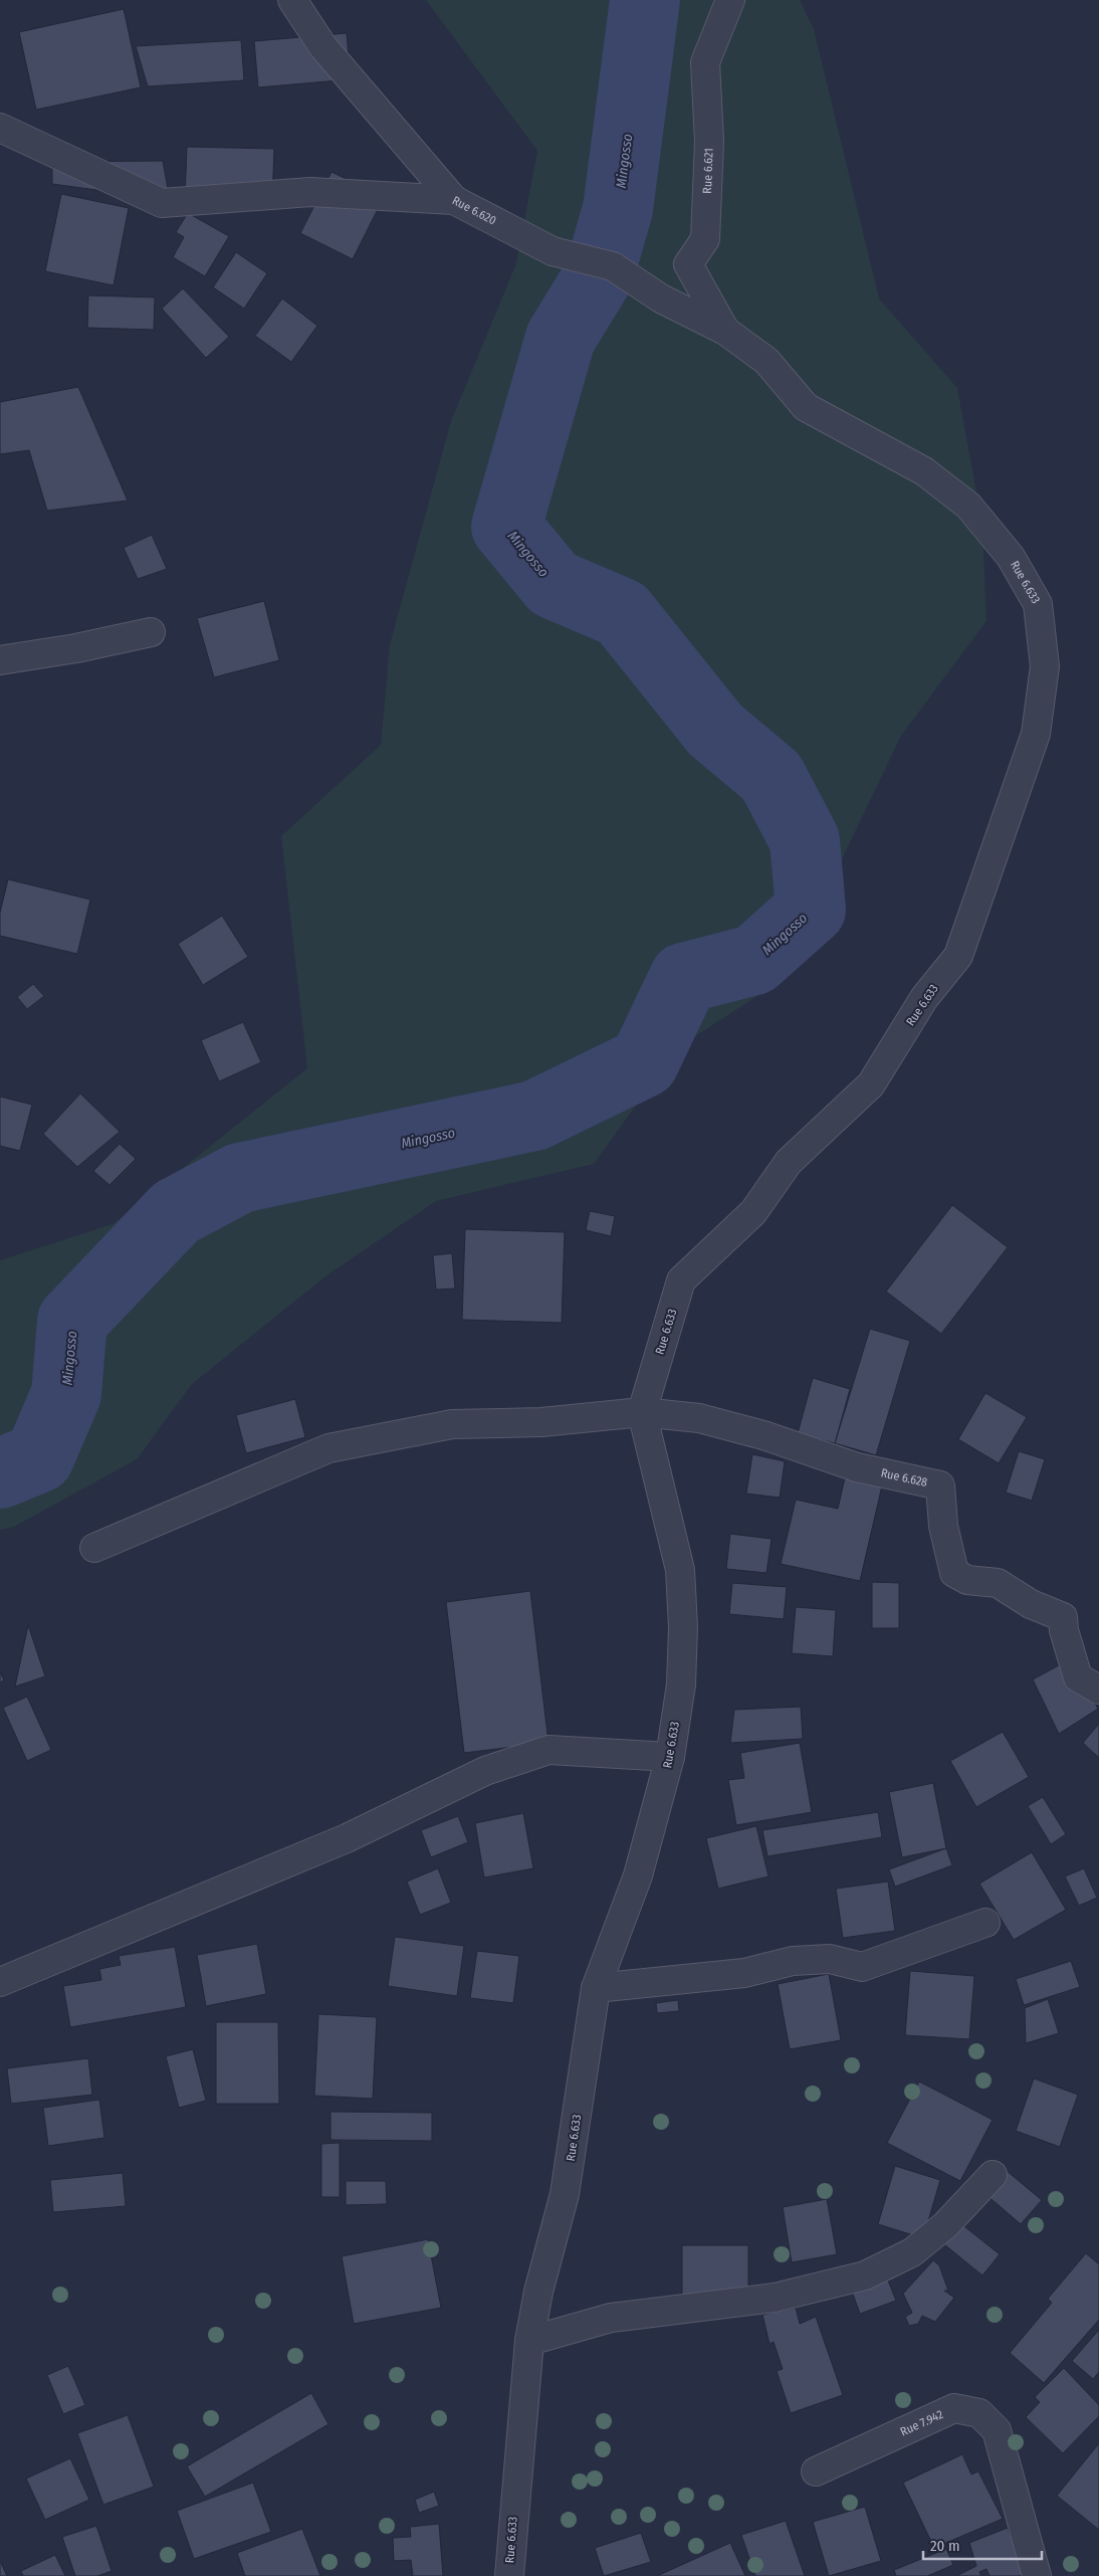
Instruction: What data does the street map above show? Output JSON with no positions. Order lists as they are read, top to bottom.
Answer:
{
  "streets": {
    "street": [
      "Rue 6.621",
      "Rue 6.620",
      "Rue 6.633",
      "Rue 6.628",
      "Rue 7.942"
    ]
  },
  "crossings": [
    ["Rue 6.621", "Rue 6.620"],
    ["Rue 6.621", "Rue 6.633"],
    ["Rue 6.620", "Rue 6.633"],
    ["Rue 6.633", "Rue 6.628"]
  ],
  "water": ["Mingosso"],
  "scale_bar": "20 m"
}
